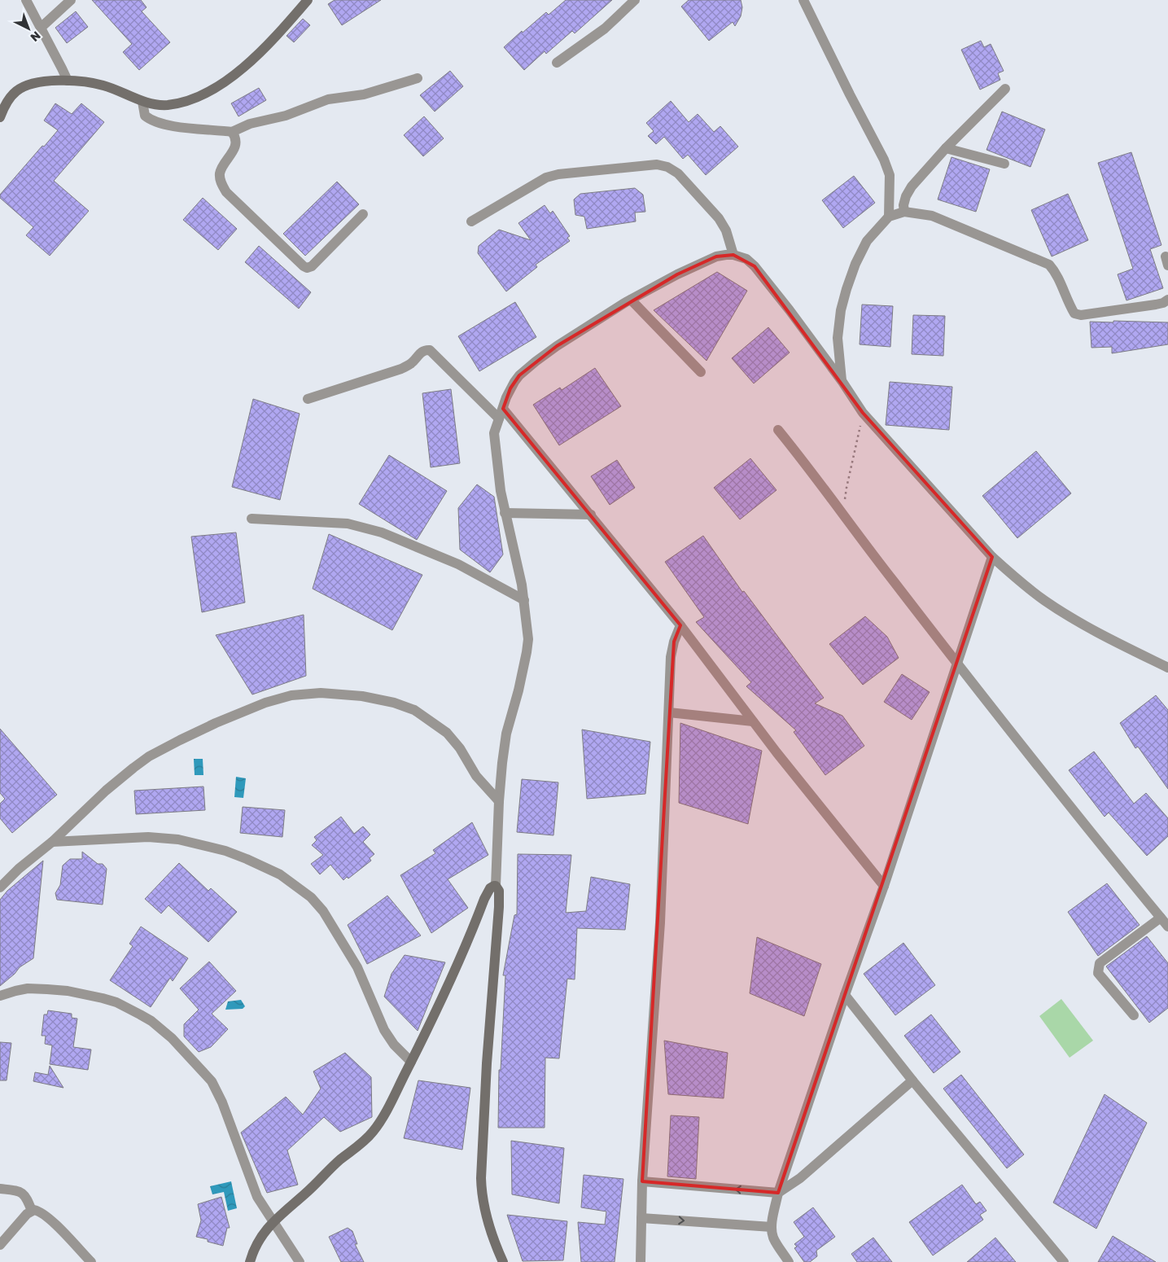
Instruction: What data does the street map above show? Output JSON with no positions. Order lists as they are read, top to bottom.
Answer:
{
  "north": "bottom right"
}
